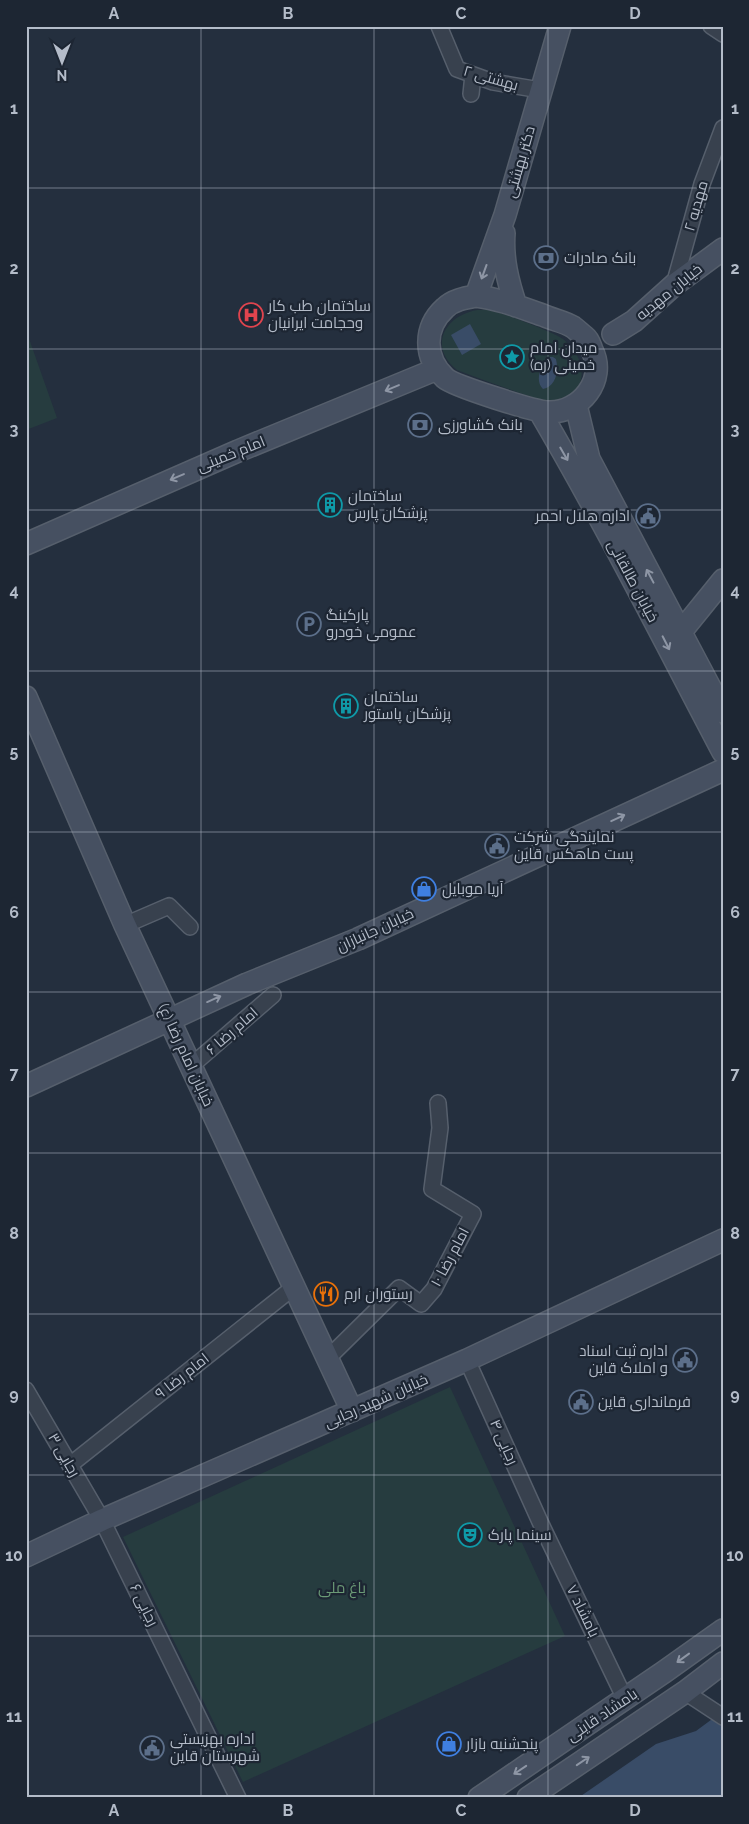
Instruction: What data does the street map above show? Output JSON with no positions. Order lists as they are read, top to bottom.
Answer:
{
  "streets": {
    "street": [
      "بهشتی ۲",
      "دکتر بهشتی",
      "مهدیه ۲",
      "خیابان مهدیه",
      "امام خمینی",
      "خیابان طالقانی",
      "خیابان جانبازان",
      "امام رضا ۶",
      "خیابان امام رضا (ع)",
      "امام رضا ۱۰",
      "امام رضا ۹",
      "خیابان شهید رجایی",
      "رجایی ۴",
      "رجایی ۳",
      "رجایی ۶",
      "بامشاد ۷",
      "بامشاد قاینی"
    ]
  },
  "crossings": [
    ["بهشتی ۲", "دکتر بهشتی"],
    ["دکتر بهشتی", "امام خمینی"],
    ["دکتر بهشتی", "خیابان طالقانی"],
    ["مهدیه ۲", "خیابان مهدیه"],
    ["امام خمینی", "خیابان طالقانی"],
    ["خیابان جانبازان", "خیابان امام رضا (ع)"],
    ["امام رضا ۶", "خیابان امام رضا (ع)"],
    ["خیابان امام رضا (ع)", "امام رضا ۱۰"],
    ["خیابان امام رضا (ع)", "امام رضا ۹"],
    ["خیابان امام رضا (ع)", "خیابان شهید رجایی"],
    ["امام رضا ۹", "رجایی ۳"],
    ["خیابان شهید رجایی", "رجایی ۴"],
    ["خیابان شهید رجایی", "رجایی ۳"],
    ["خیابان شهید رجایی", "رجایی ۶"],
    ["رجایی ۴", "بامشاد ۷"],
    ["رجایی ۳", "رجایی ۶"],
    ["بامشاد ۷", "بامشاد قاینی"]
  ],
  "one_way": ["امام خمینی", "خیابان جانبازان"],
  "parks": ["باغ ملی"],
  "places": {
    "bank": ["بانک صادرات", "بانک کشاورزی"],
    "hospital": ["ساختمان طب کار و‌حجامت ایرانیان"],
    "place": ["میدان امام خمینی (ره)"],
    "building": ["ساختمان پزشکان پارس", "ساختمان پزشکان پاستور"],
    "public building": [
      "اداره هلال احمر",
      "نمایندگی شرکت پست ماهکس قاین",
      "اداره ثبت اسناد و املاک قاین",
      "فرمانداری قاین",
      "اداره بهزیستی شهرستان قاین"
    ],
    "parking": ["پارکینگ عمومی خودرو"],
    "shop": ["آریا موبایل", "پنجشنبه بازار"],
    "restaurant": ["رستوران ارم"],
    "theatre": ["سینما پارک"]
  },
  "north": "bottom",
  "grid": {
    "columns": [
      "A",
      "B",
      "C",
      "D"
    ],
    "rows": [
      "1",
      "2",
      "3",
      "4",
      "5",
      "6",
      "7",
      "8",
      "9",
      "10",
      "11"
    ]
  }
}
